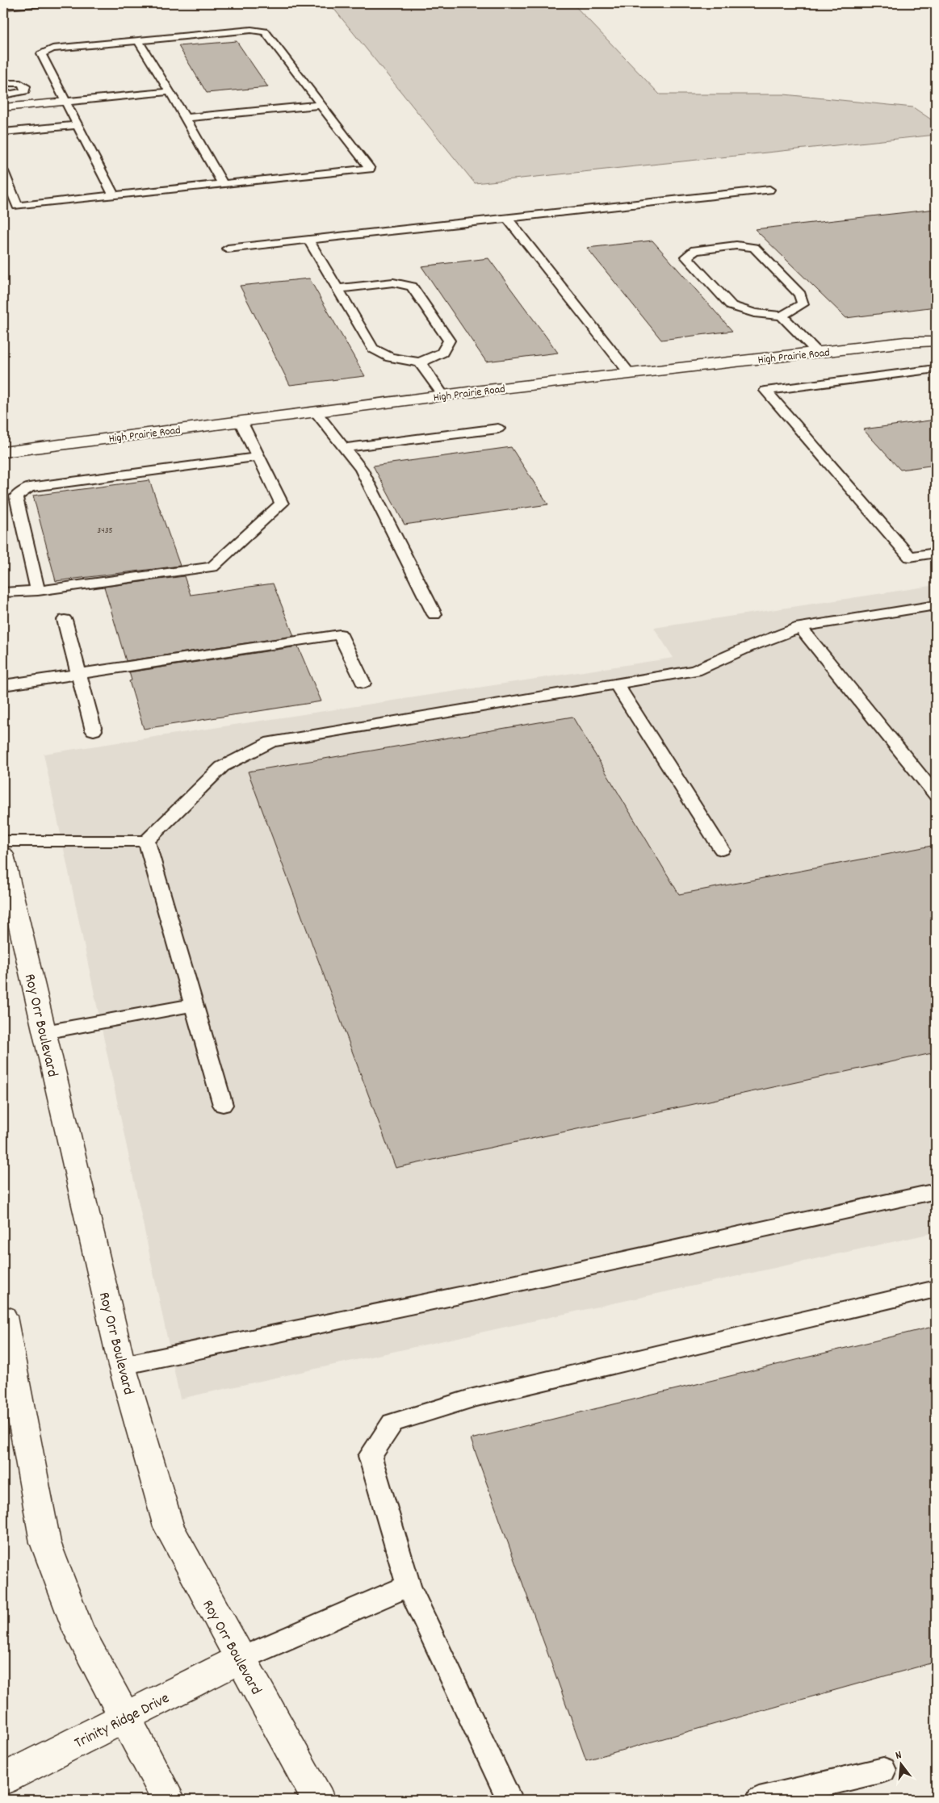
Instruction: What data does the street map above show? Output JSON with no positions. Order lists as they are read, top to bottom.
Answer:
{
  "streets": {
    "street": ["High Prairie Road", "Roy Orr Boulevard", "Trinity Ridge Drive"]
  },
  "crossings": [
    ["Roy Orr Boulevard", "Trinity Ridge Drive"]
  ],
  "house_numbers": ["3435"],
  "north": "top"
}
